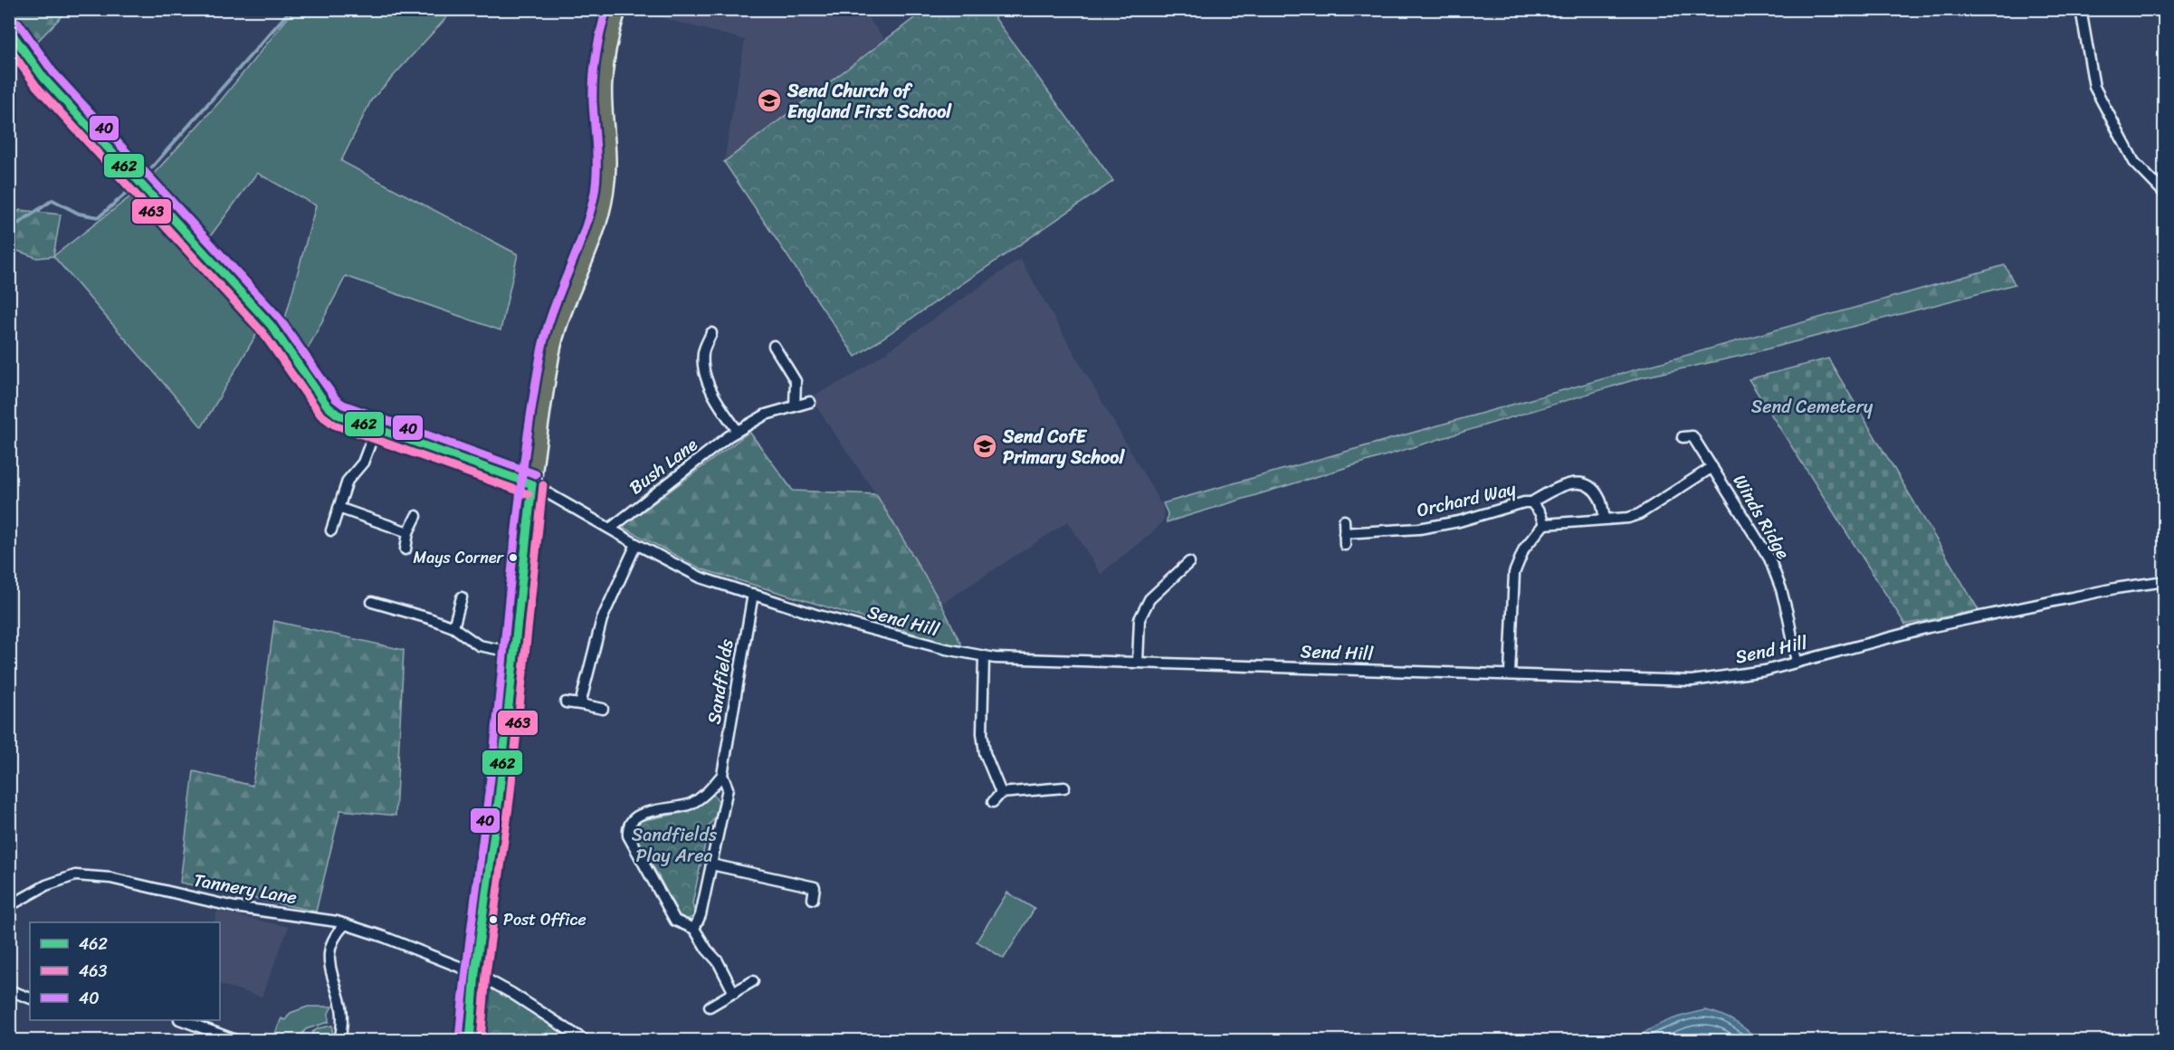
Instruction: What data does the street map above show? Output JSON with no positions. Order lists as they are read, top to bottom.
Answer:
{
  "streets": {
    "street": [
      "Bush Lane",
      "Orchard Way",
      "Winds Ridge",
      "Send Hill",
      "Sandfields",
      "Tannery Lane"
    ]
  },
  "crossings": [
    ["Bush Lane", "Send Hill"],
    ["Winds Ridge", "Send Hill"],
    ["Send Hill", "Sandfields"]
  ],
  "parks": ["Send Cemetery", "Sandfields Play Area"],
  "places": {
    "school or university": ["Send Church of England First School", "Send CofE Primary School"],
    "other": ["Mays Corner", "Post Office"]
  },
  "lines": ["transit line 40", "transit line 462", "transit line 463"],
  "legend": ["462", "463", "40"]
}
